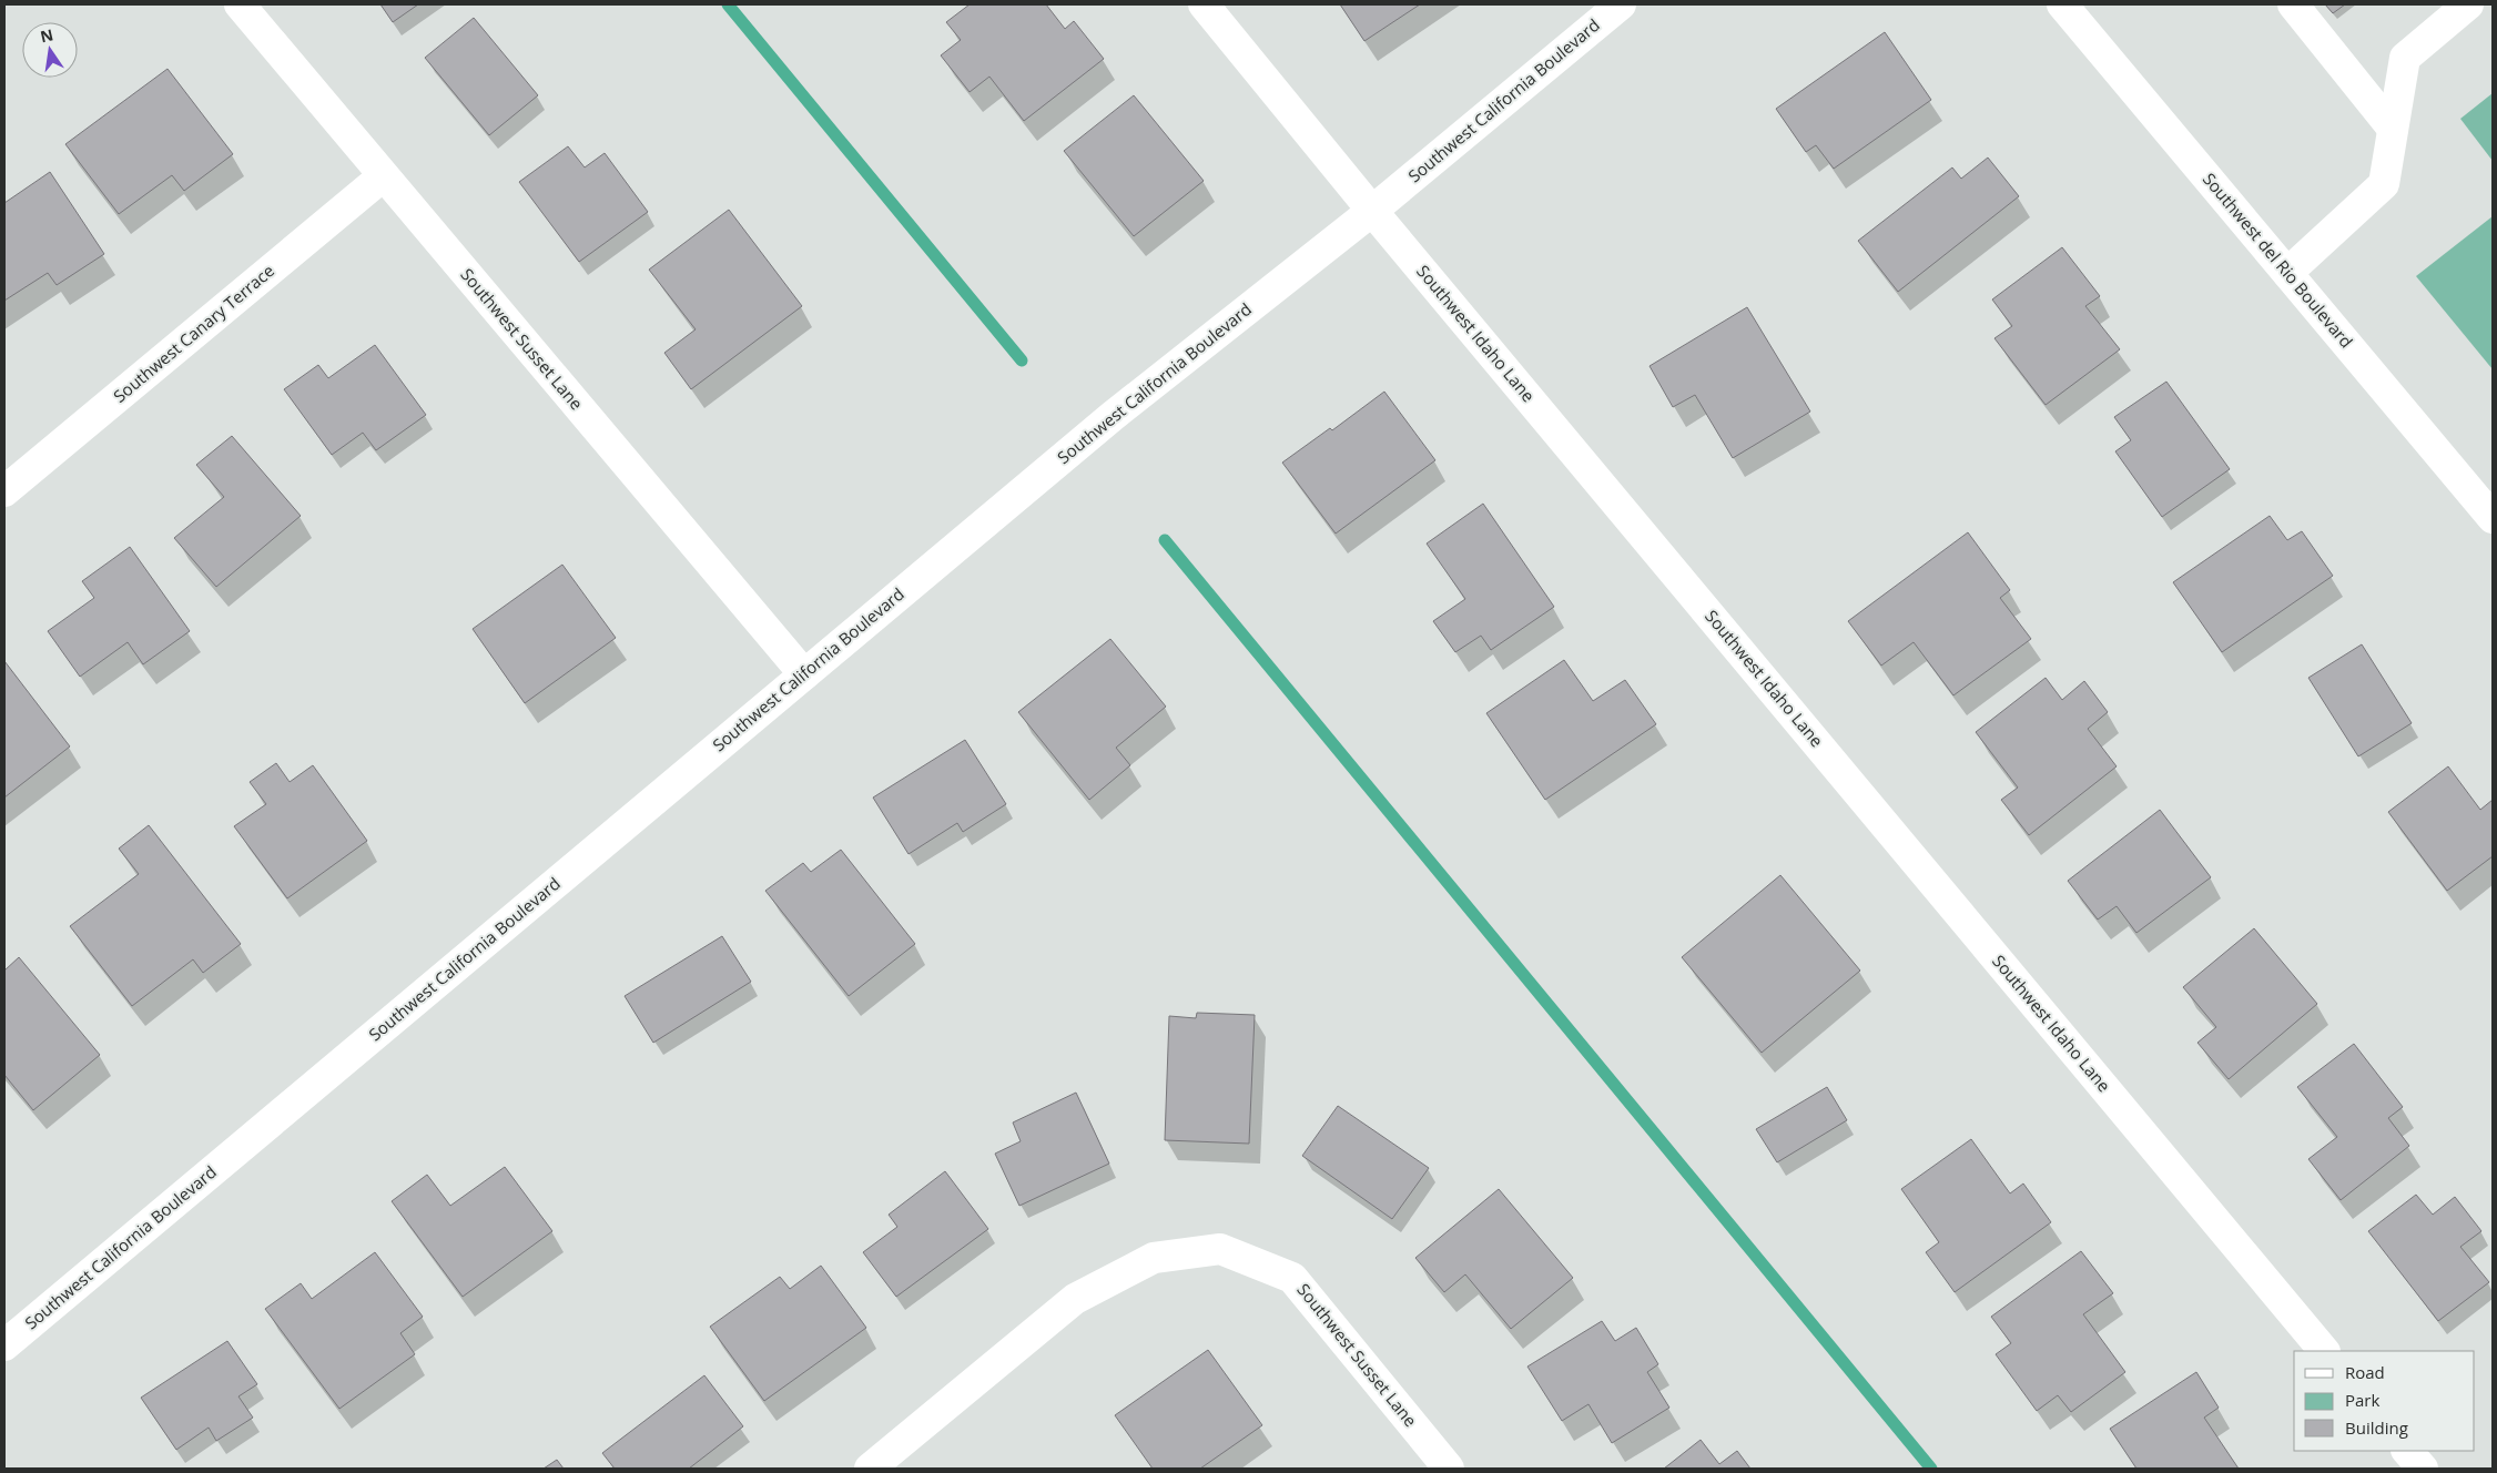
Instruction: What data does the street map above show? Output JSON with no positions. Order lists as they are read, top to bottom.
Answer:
{
  "streets": {
    "street": [
      "Southwest California Boulevard",
      "Southwest del Rio Boulevard",
      "Southwest Canary Terrace",
      "Southwest Idaho Lane",
      "Southwest Susset Lane"
    ]
  },
  "crossings": [
    ["Southwest California Boulevard", "Southwest Idaho Lane"],
    ["Southwest California Boulevard", "Southwest Susset Lane"],
    ["Southwest Canary Terrace", "Southwest Susset Lane"]
  ],
  "legend": ["Road", "Park", "Building"],
  "north": "top"
}
